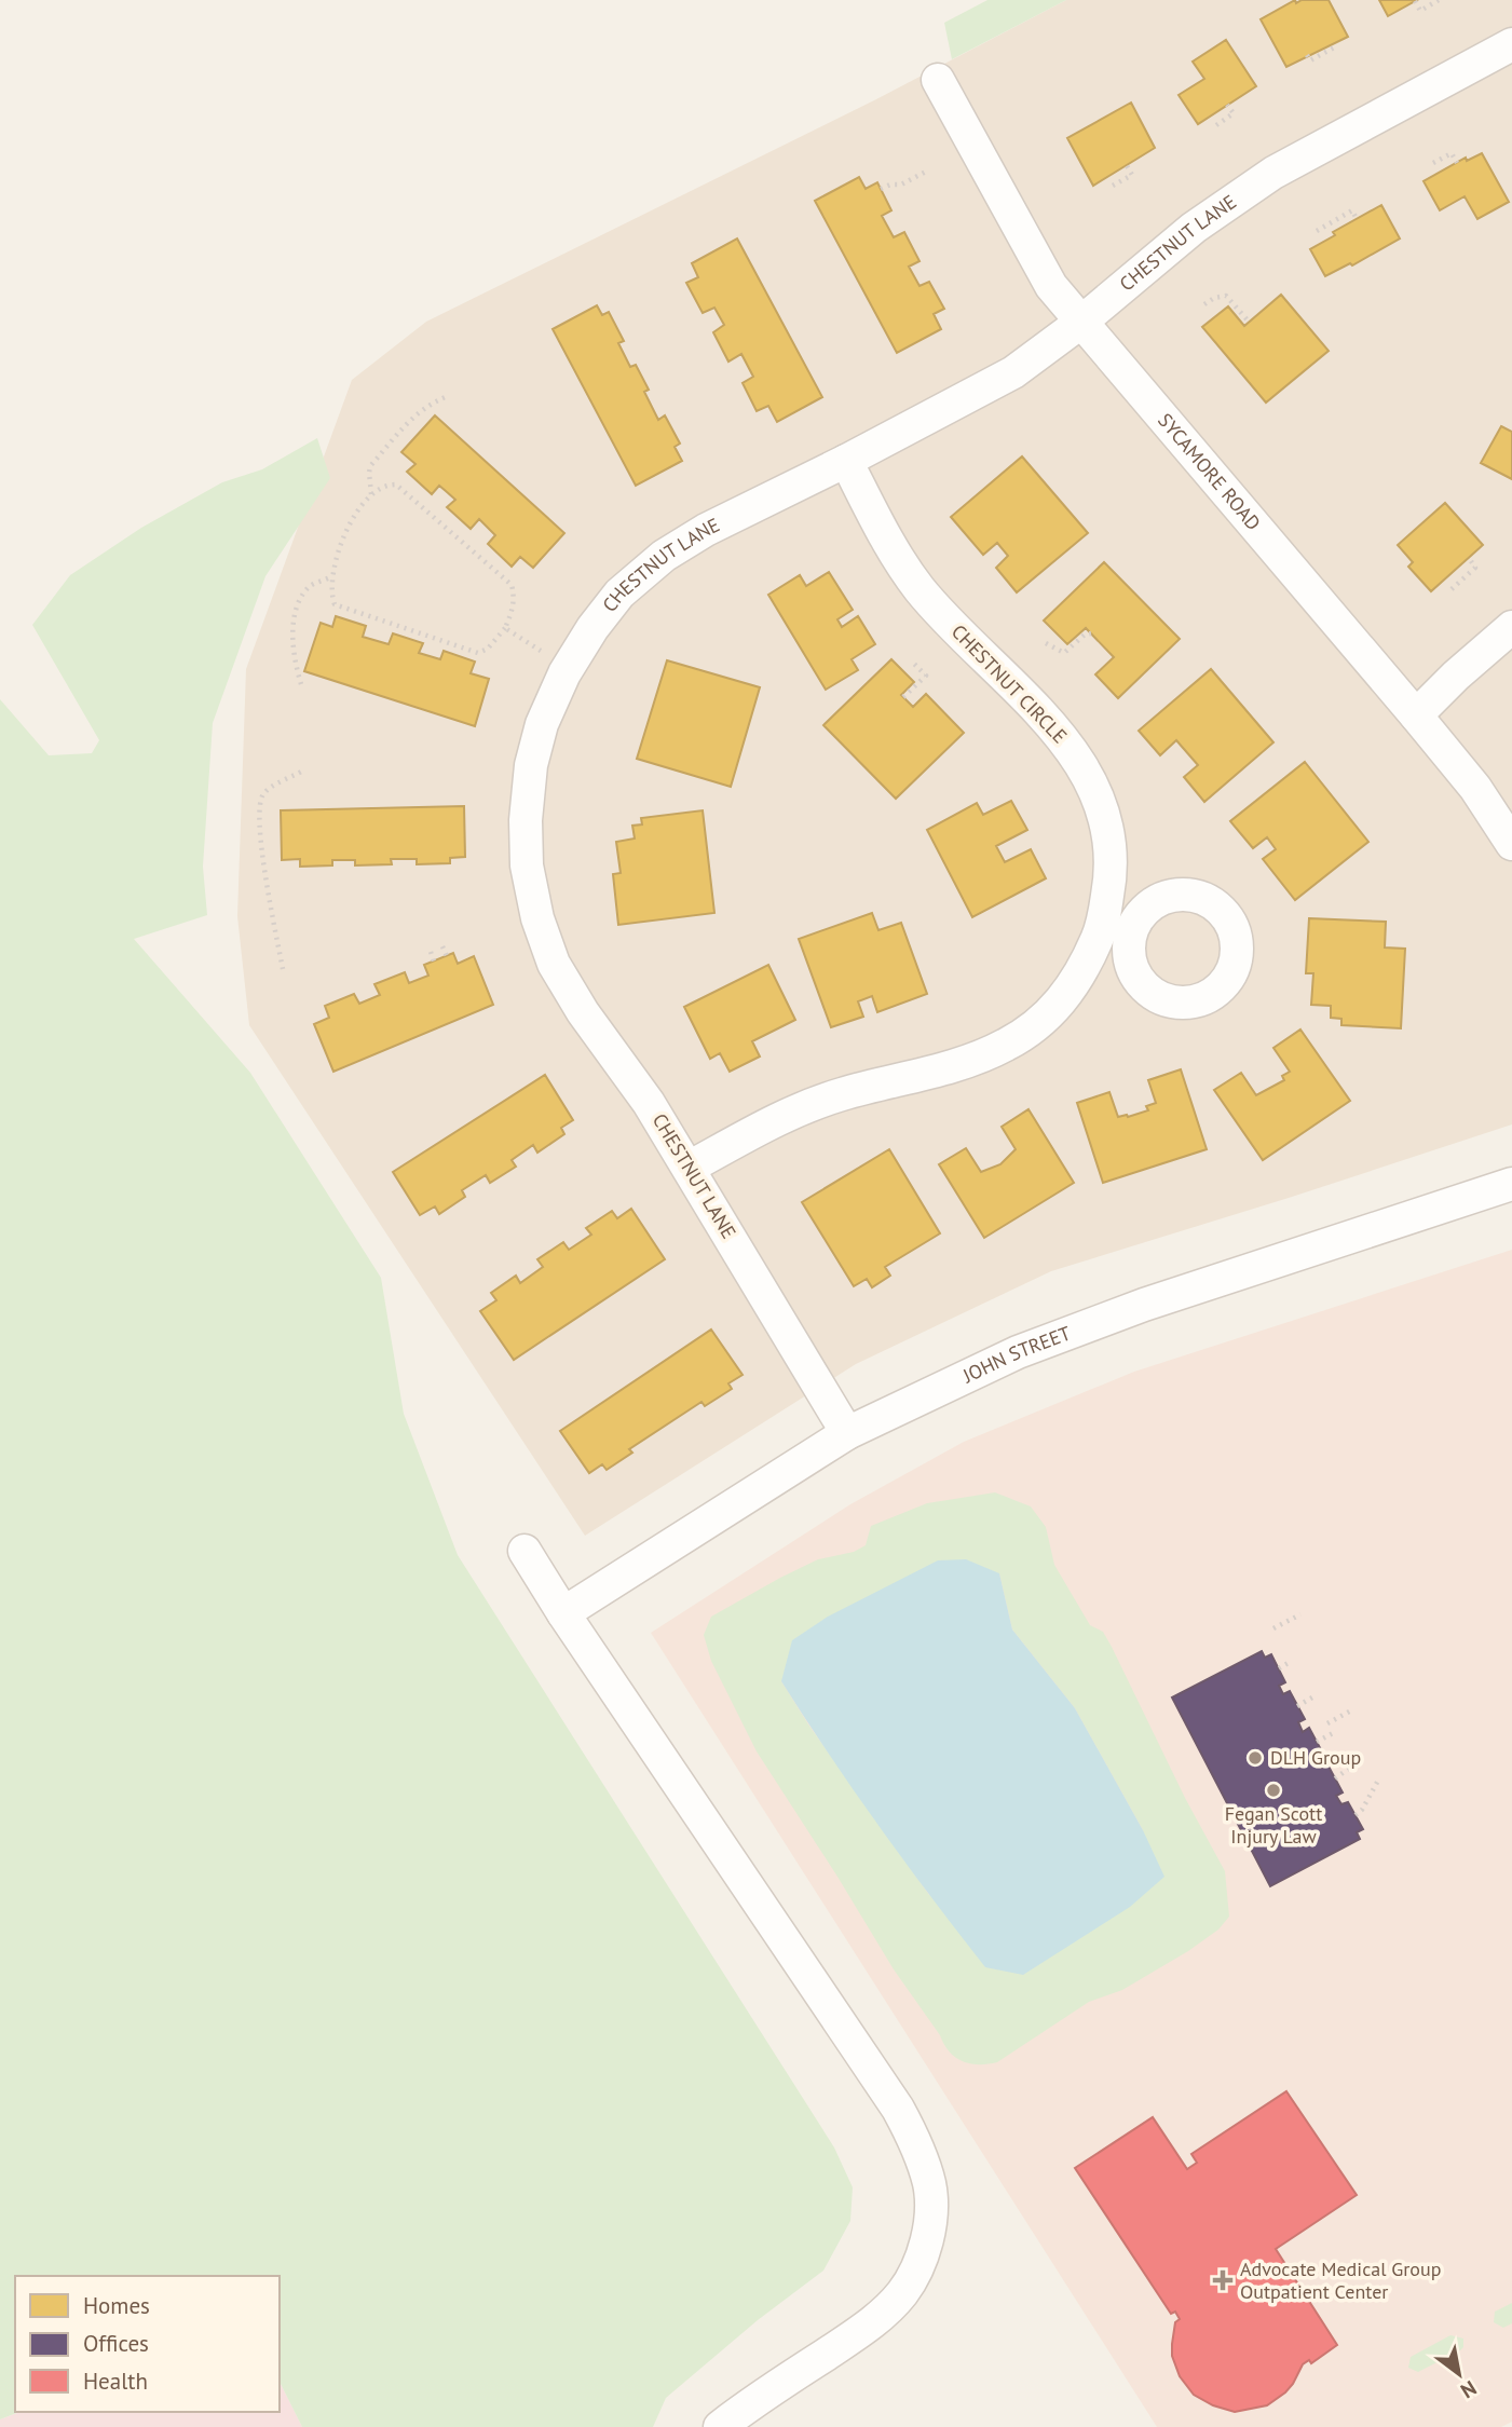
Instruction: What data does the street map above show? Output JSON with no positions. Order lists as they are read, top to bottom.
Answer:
{
  "streets": {
    "street": [
      "CHESTNUT LANE",
      "SYCAMORE ROAD",
      "CHESTNUT CIRCLE",
      "JOHN STREET"
    ]
  },
  "crossings": [
    ["CHESTNUT LANE", "SYCAMORE ROAD"],
    ["CHESTNUT LANE", "CHESTNUT CIRCLE"],
    ["CHESTNUT LANE", "JOHN STREET"]
  ],
  "places": {
    "other": ["DLH Group", "Fegan Scott Injury Law"],
    "health": ["Advocate Medical Group Outpatient Center"]
  },
  "legend": ["Homes", "Offices", "Health"],
  "north": "bottom right"
}
